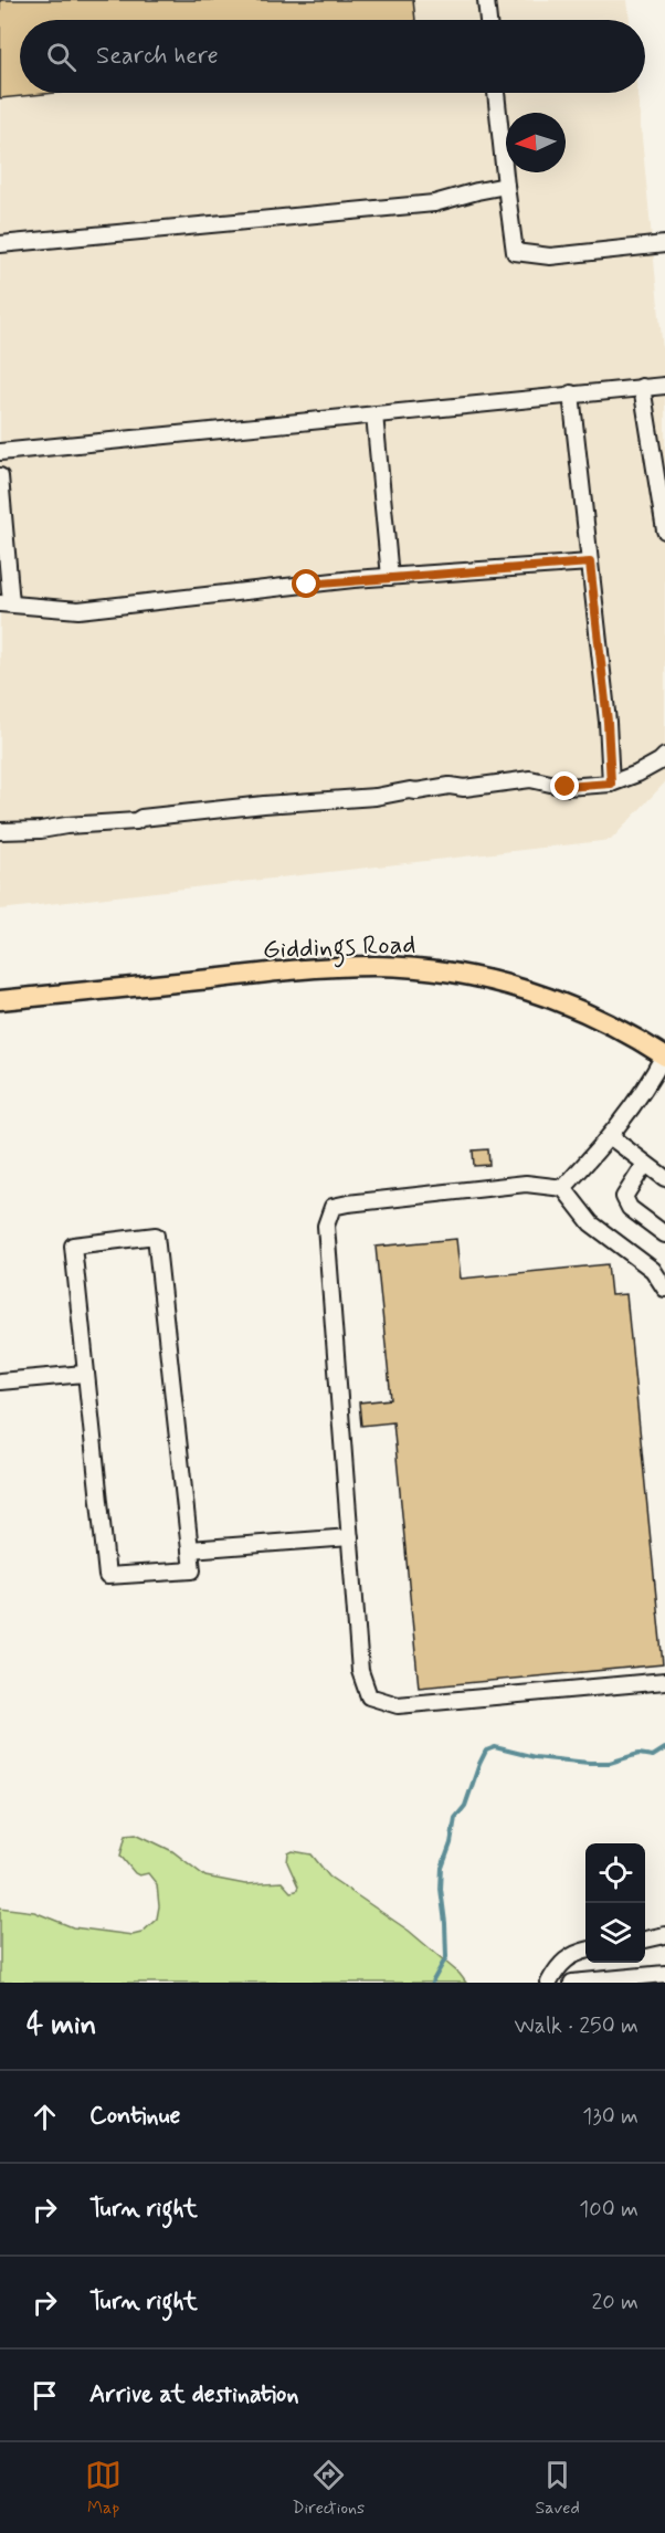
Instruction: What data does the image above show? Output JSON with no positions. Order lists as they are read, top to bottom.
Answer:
{
  "streets": {
    "main road": ["Giddings Road"]
  },
  "north": "left",
  "page": {
    "search": "Search here",
    "heading": ["4 min", "Walk · 250 m"],
    "list": [
      ["Continue", "130 m"],
      ["Turn right", "100 m"],
      ["Turn right", "20 m"],
      "Arrive at destination"
    ],
    "nav": ["Map", "Directions", "Saved"]
  }
}
